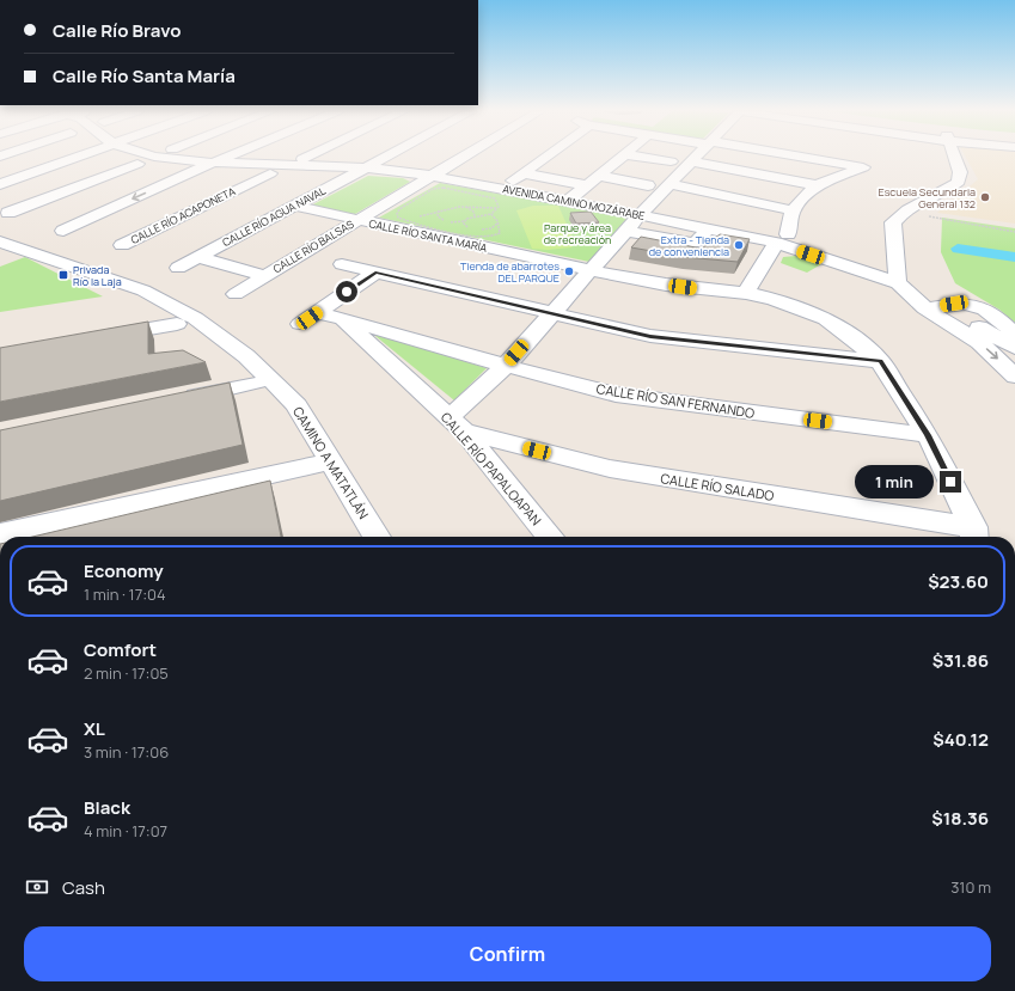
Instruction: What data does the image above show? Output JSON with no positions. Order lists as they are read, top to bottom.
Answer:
{
  "streets": {
    "street": [
      "AVENIDA CAMINO MOZÁRABE",
      "CALLE RÍO ACAPONETA",
      "CALLE RÍO AGUA NAVAL",
      "CALLE RÍO SANTA MARÍA",
      "CALLE RÍO BALSAS",
      "CALLE RÍO SAN FERNANDO",
      "CAMINO A MATATLÁN",
      "CALLE RÍO PAPALOAPAN",
      "CALLE RÍO SALADO"
    ]
  },
  "crossings": [
    ["AVENIDA CAMINO MOZÁRABE", "CALLE RÍO AGUA NAVAL"],
    ["AVENIDA CAMINO MOZÁRABE", "CALLE RÍO BALSAS"],
    ["CALLE RÍO AGUA NAVAL", "CALLE RÍO SANTA MARÍA"],
    ["CALLE RÍO SANTA MARÍA", "CALLE RÍO BALSAS"],
    ["CALLE RÍO SANTA MARÍA", "CALLE RÍO SAN FERNANDO"],
    ["CALLE RÍO SANTA MARÍA", "CALLE RÍO SALADO"],
    ["CALLE RÍO SAN FERNANDO", "CALLE RÍO PAPALOAPAN"],
    ["CALLE RÍO PAPALOAPAN", "CALLE RÍO SALADO"]
  ],
  "parks": ["Parque y área de recreación"],
  "places": {
    "other": ["Escuela Secundaria General 132", "Extra - Tienda de conveniencia", "Tienda de abarrotes DEL PARQUE"],
    "transit": ["Privada Río la Laja"]
  },
  "page": {
    "banner": ["Calle Río Bravo", "Calle Río Santa María"],
    "bubble": "1 min",
    "list": [
      {
        "name": "Economy",
        "note": "1 min · 17:04",
        "value": "$23.60"
      },
      {
        "name": "Comfort",
        "note": "2 min · 17:05",
        "value": "$31.86"
      },
      {
        "name": "XL",
        "note": "3 min · 17:06",
        "value": "$40.12"
      },
      {
        "name": "Black",
        "note": "4 min · 17:07",
        "value": "$18.36"
      }
    ],
    "pay": ["Cash", "310 m"],
    "buttons": "Confirm"
  }
}
